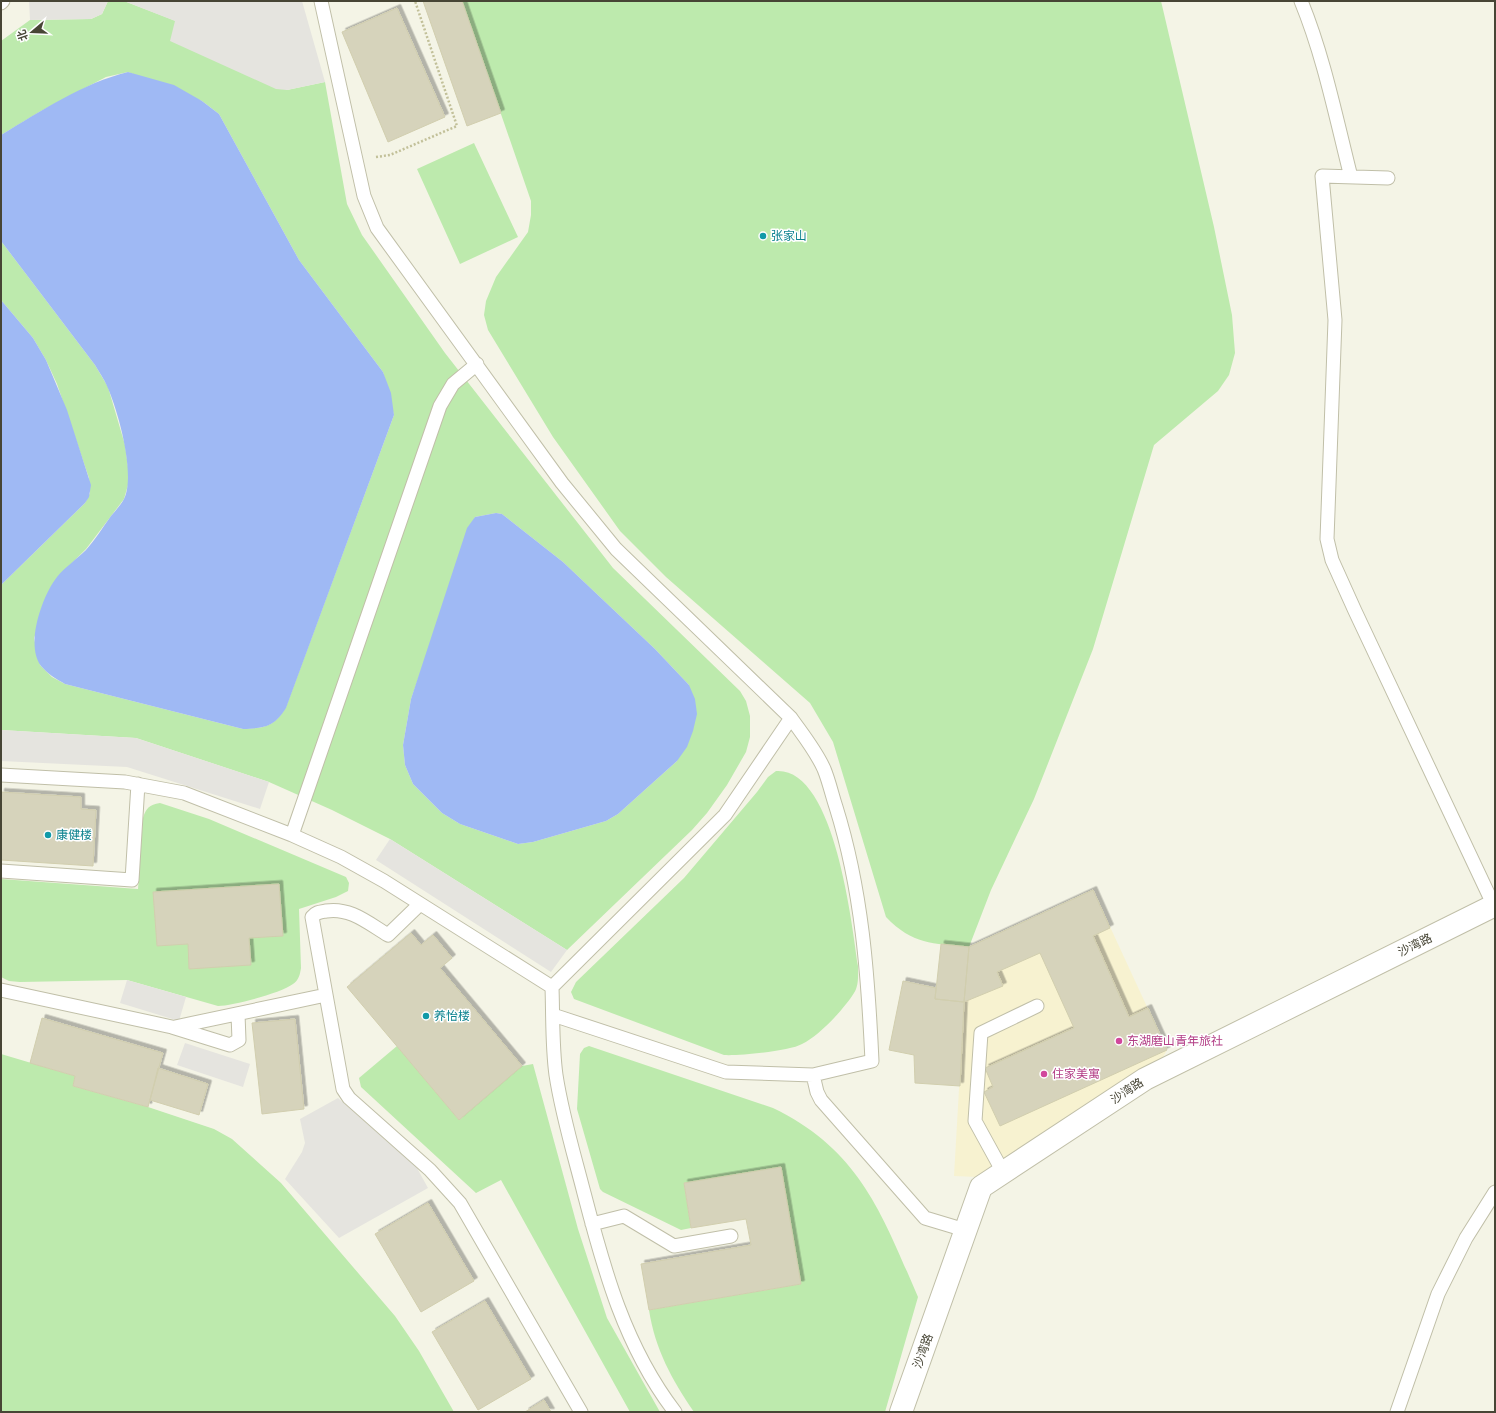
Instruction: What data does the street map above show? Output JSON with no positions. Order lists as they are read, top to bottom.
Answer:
{
  "streets": {
    "street": ["沙湾路"]
  },
  "places": [
    "张家山",
    "康健楼",
    "养怡楼",
    "东湖磨山青年旅社",
    "住家美寓"
  ],
  "north": "left"
}
